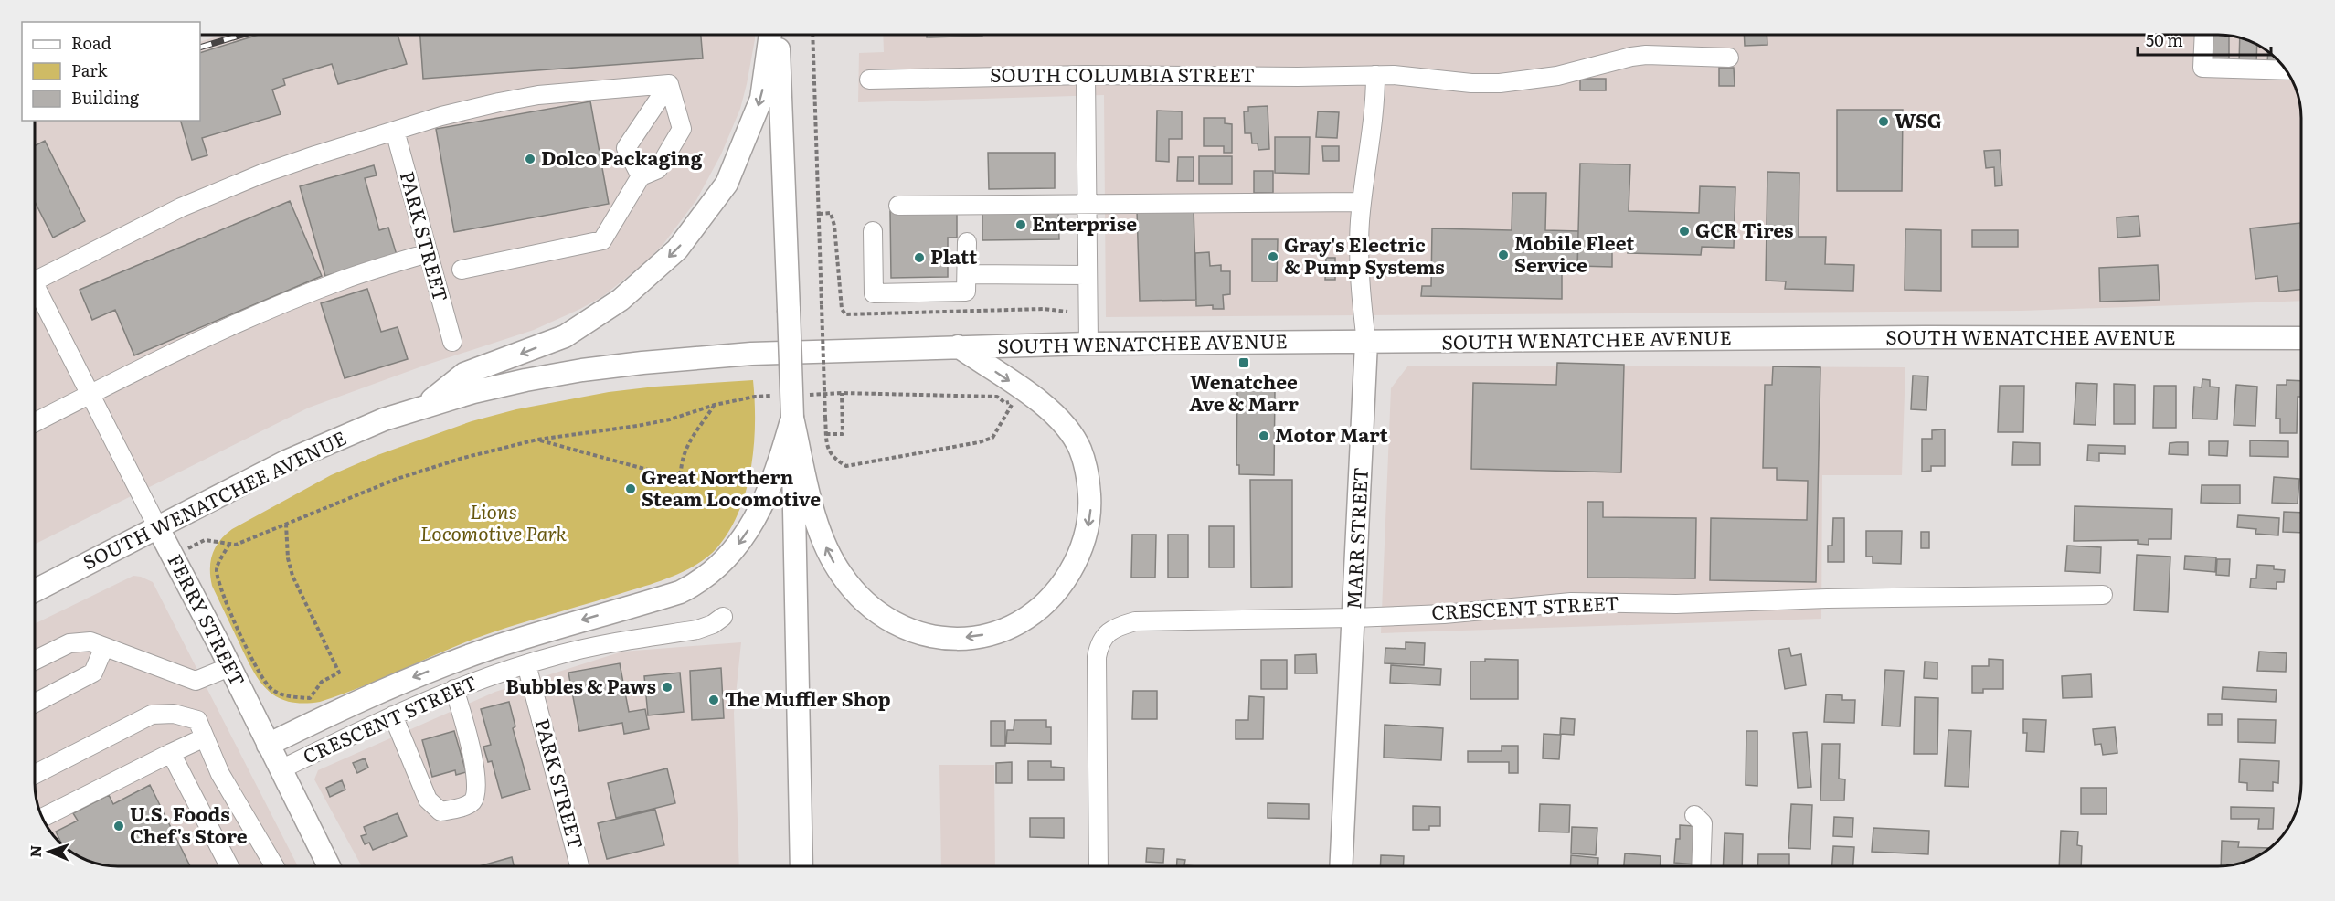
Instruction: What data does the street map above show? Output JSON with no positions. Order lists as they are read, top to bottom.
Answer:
{
  "streets": {
    "main road": ["SOUTH WENATCHEE AVENUE", "MARR STREET", "FERRY STREET"],
    "street": ["SOUTH COLUMBIA STREET", "PARK STREET", "CRESCENT STREET"]
  },
  "crossings": [
    ["SOUTH COLUMBIA STREET", "MARR STREET"],
    ["PARK STREET", "CRESCENT STREET"],
    ["SOUTH WENATCHEE AVENUE", "MARR STREET"],
    ["SOUTH WENATCHEE AVENUE", "FERRY STREET"],
    ["MARR STREET", "CRESCENT STREET"],
    ["CRESCENT STREET", "FERRY STREET"]
  ],
  "parks": ["Lions Locomotive Park"],
  "places": {
    "other": [
      "WSG",
      "Dolco Packaging",
      "Enterprise",
      "GCR Tires",
      "Mobile Fleet Service",
      "Gray's Electric & Pump Systems",
      "Platt",
      "Motor Mart",
      "Great Northern Steam Locomotive",
      "Bubbles & Paws",
      "The Muffler Shop",
      "U.S. Foods Chef's Store"
    ],
    "transit": ["Wenatchee Ave & Marr"]
  },
  "legend": ["Road", "Park", "Building"],
  "scale_bar": "50 m",
  "north": "left"
}
